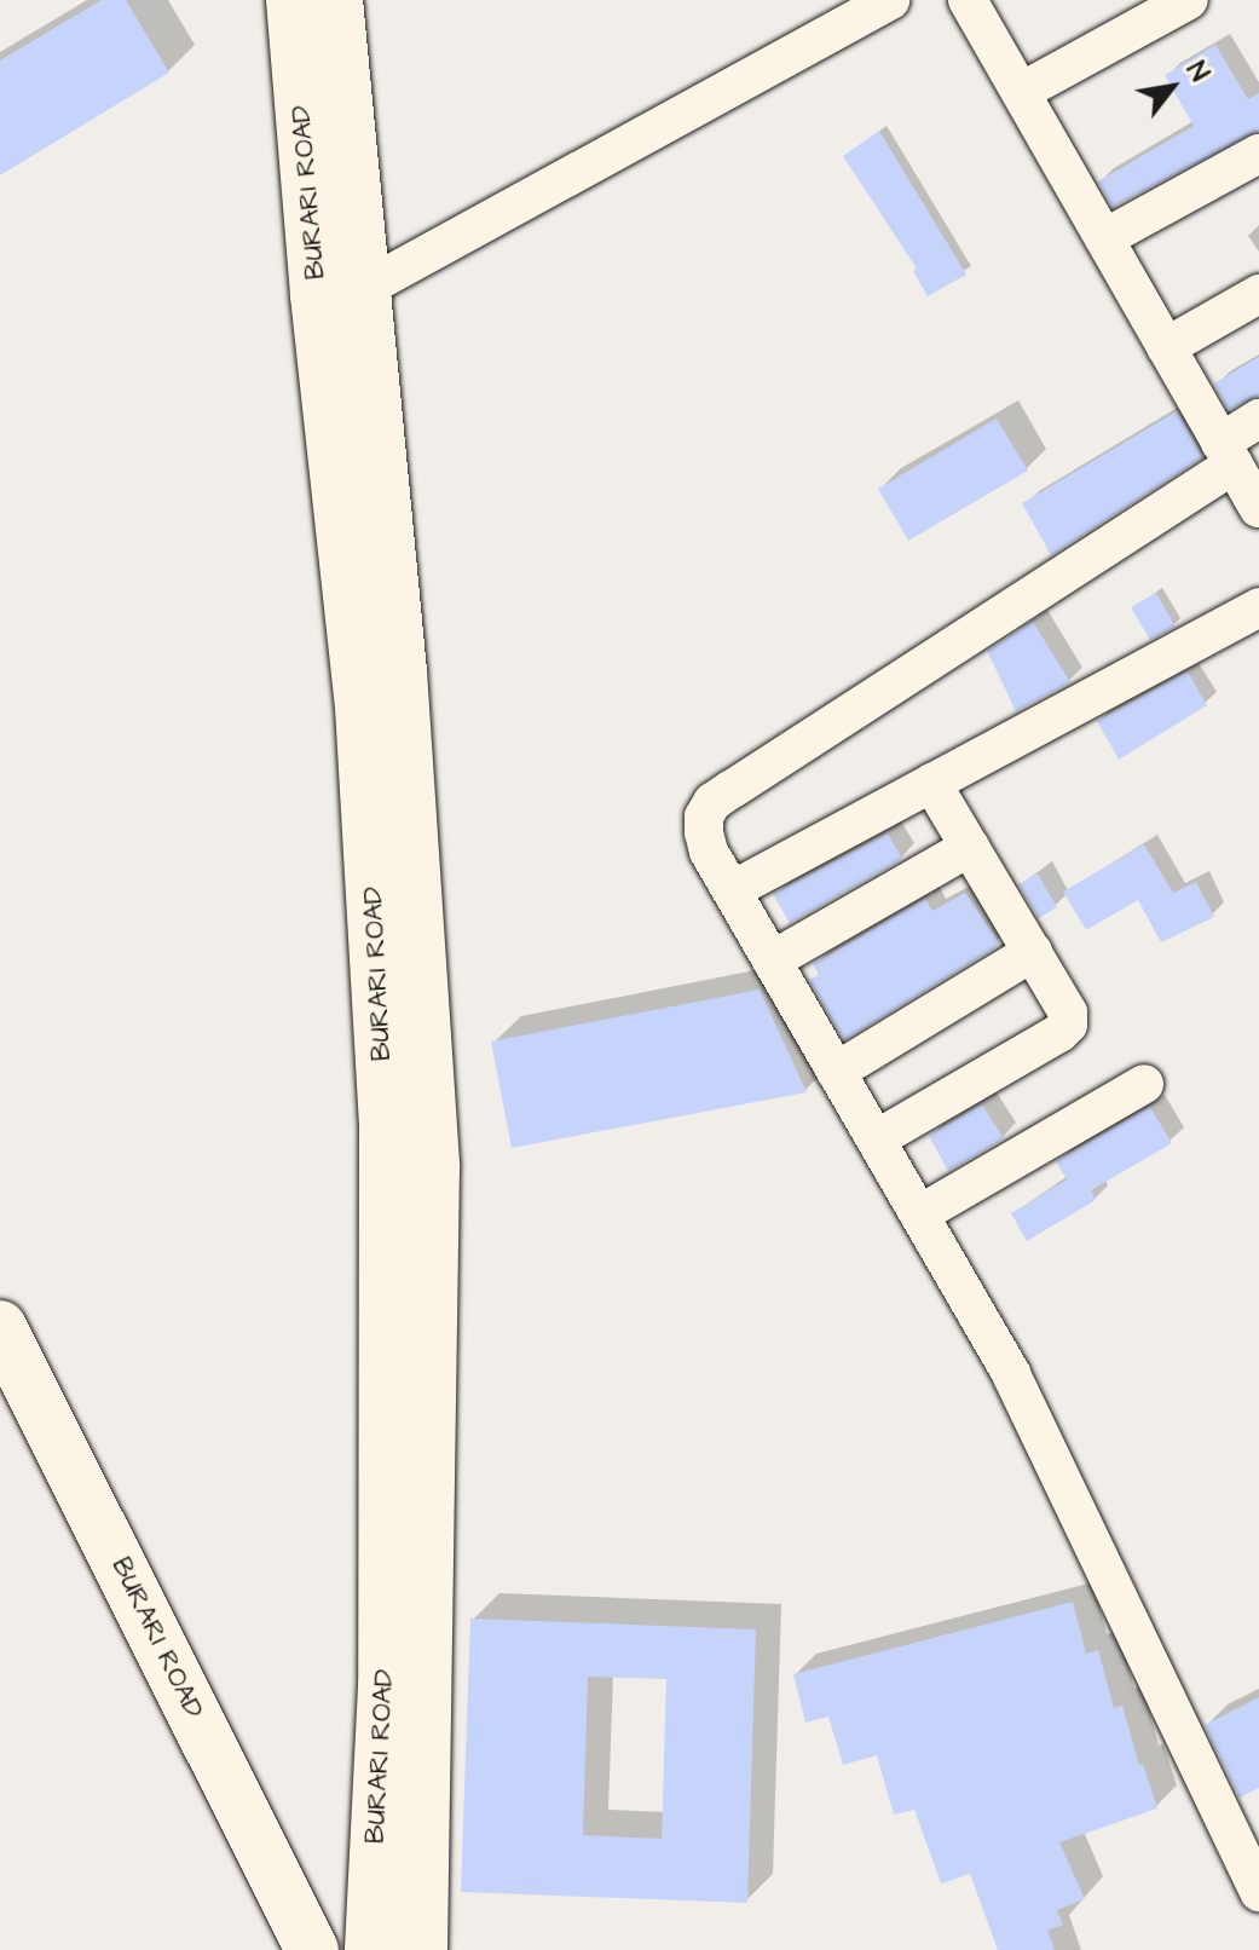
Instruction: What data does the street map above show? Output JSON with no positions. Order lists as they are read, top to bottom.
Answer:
{
  "streets": {
    "main road": ["BURARI ROAD"]
  },
  "north": "top right"
}
